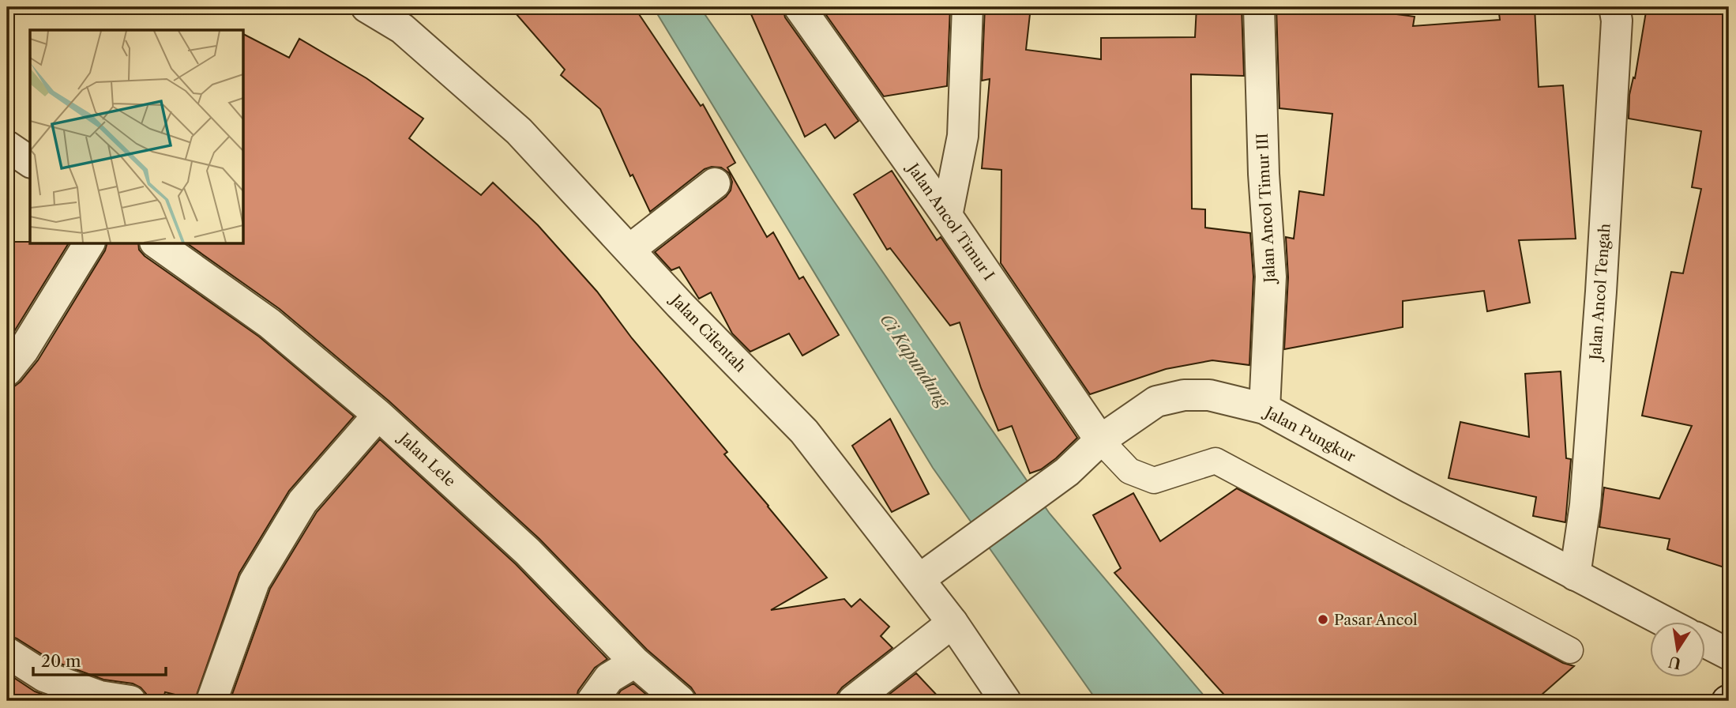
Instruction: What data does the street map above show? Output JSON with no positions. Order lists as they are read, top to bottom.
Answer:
{
  "streets": {
    "street": [
      "Jalan Ancol Timur III",
      "Jalan Ancol Timur I",
      "Jalan Ancol Tengah",
      "Jalan Cilentah",
      "Jalan Pungkur",
      "Jalan Lele"
    ]
  },
  "crossings": [
    ["Jalan Ancol Timur III", "Jalan Pungkur"],
    ["Jalan Ancol Timur I", "Jalan Pungkur"],
    ["Jalan Ancol Tengah", "Jalan Pungkur"],
    ["Jalan Cilentah", "Jalan Pungkur"]
  ],
  "water": ["Ci Kapundung"],
  "places": ["Pasar Ancol"],
  "scale_bar": "20 m",
  "north": "bottom"
}
